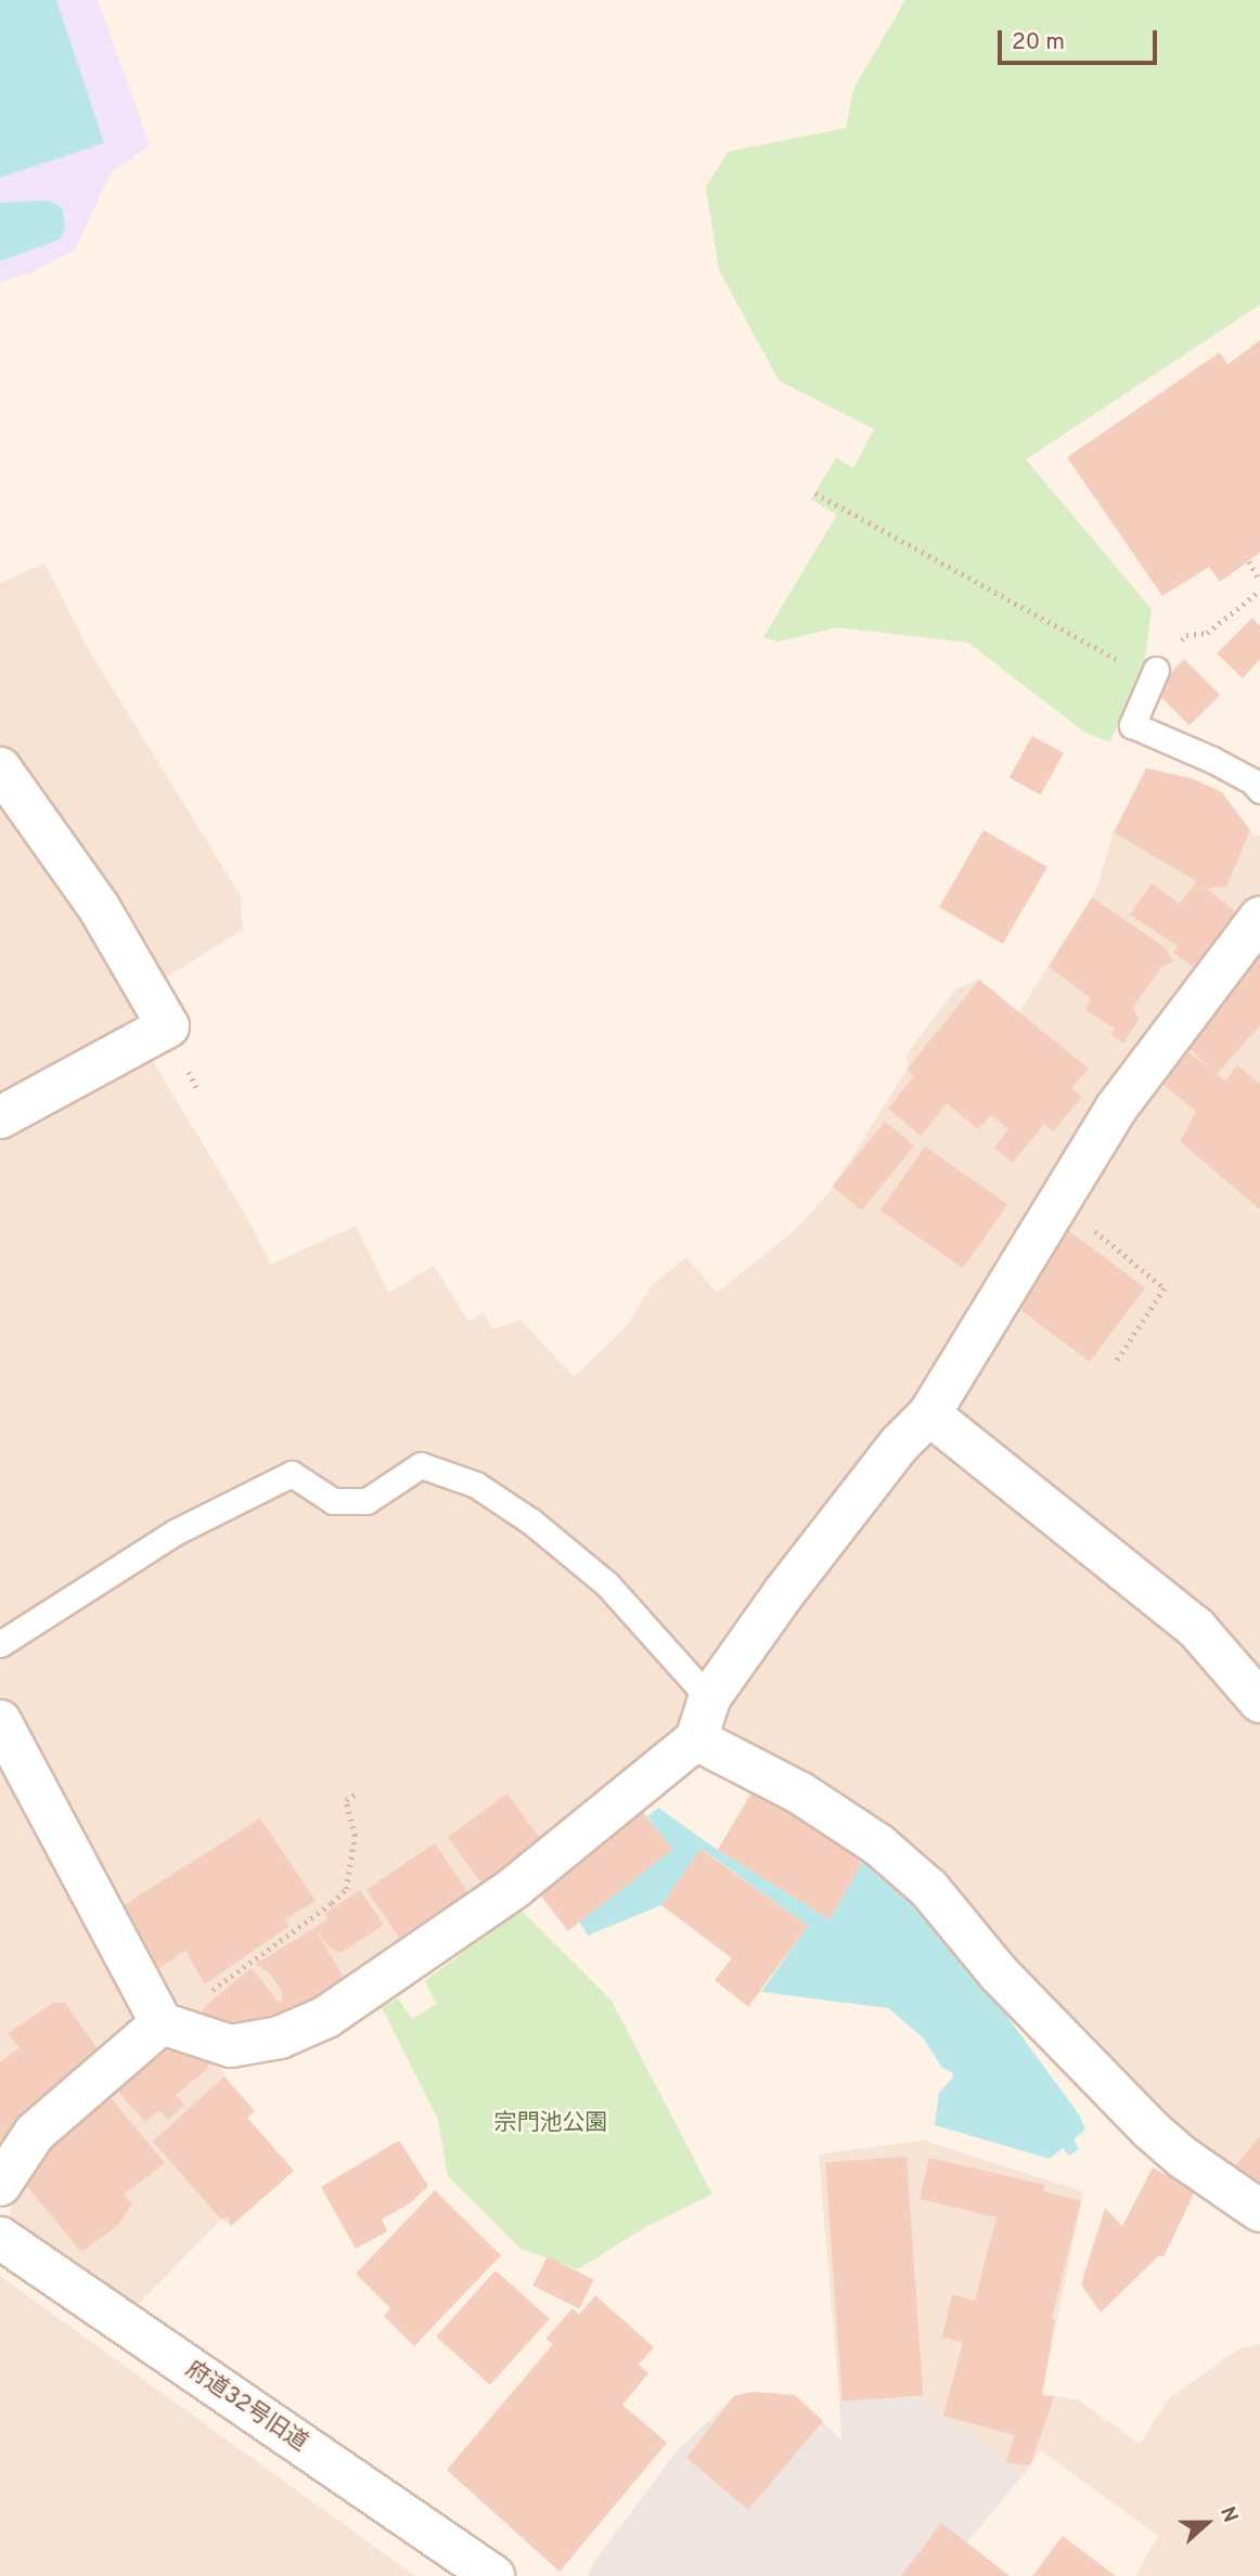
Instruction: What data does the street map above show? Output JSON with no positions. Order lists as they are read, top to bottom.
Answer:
{
  "streets": {
    "street": ["府道32号旧道"]
  },
  "parks": ["宗門池公園"],
  "scale_bar": "20 m",
  "north": "right"
}
